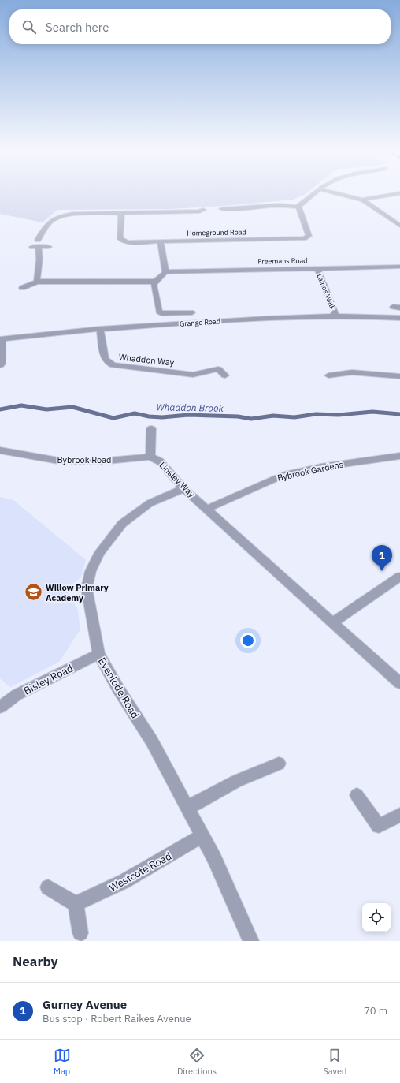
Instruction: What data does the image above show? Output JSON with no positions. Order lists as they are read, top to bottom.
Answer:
{
  "streets": {
    "street": [
      "Homeground Road",
      "Freemans Road",
      "Laines Walk",
      "Grange Road",
      "Whaddon Way",
      "Bybrook Road",
      "Bybrook Gardens",
      "Linsley Way",
      "Bisley Road",
      "Evenlode Road",
      "Westcote Road"
    ]
  },
  "crossings": [
    ["Freemans Road", "Laines Walk"],
    ["Laines Walk", "Grange Road"],
    ["Grange Road", "Whaddon Way"],
    ["Bybrook Road", "Linsley Way"],
    ["Bybrook Gardens", "Linsley Way"],
    ["Linsley Way", "Evenlode Road"],
    ["Bisley Road", "Evenlode Road"],
    ["Evenlode Road", "Westcote Road"]
  ],
  "water": ["Whaddon Brook"],
  "places": {
    "school or university": ["Willow Primary Academy"]
  },
  "page": {
    "search": "Search here",
    "pins": "1",
    "heading": "Nearby",
    "list": [
      {
        "mark": "1",
        "name": "Gurney Avenue",
        "note": "Bus stop · Robert Raikes Avenue",
        "value": "70 m"
      }
    ],
    "nav": ["Map", "Directions", "Saved"]
  }
}
